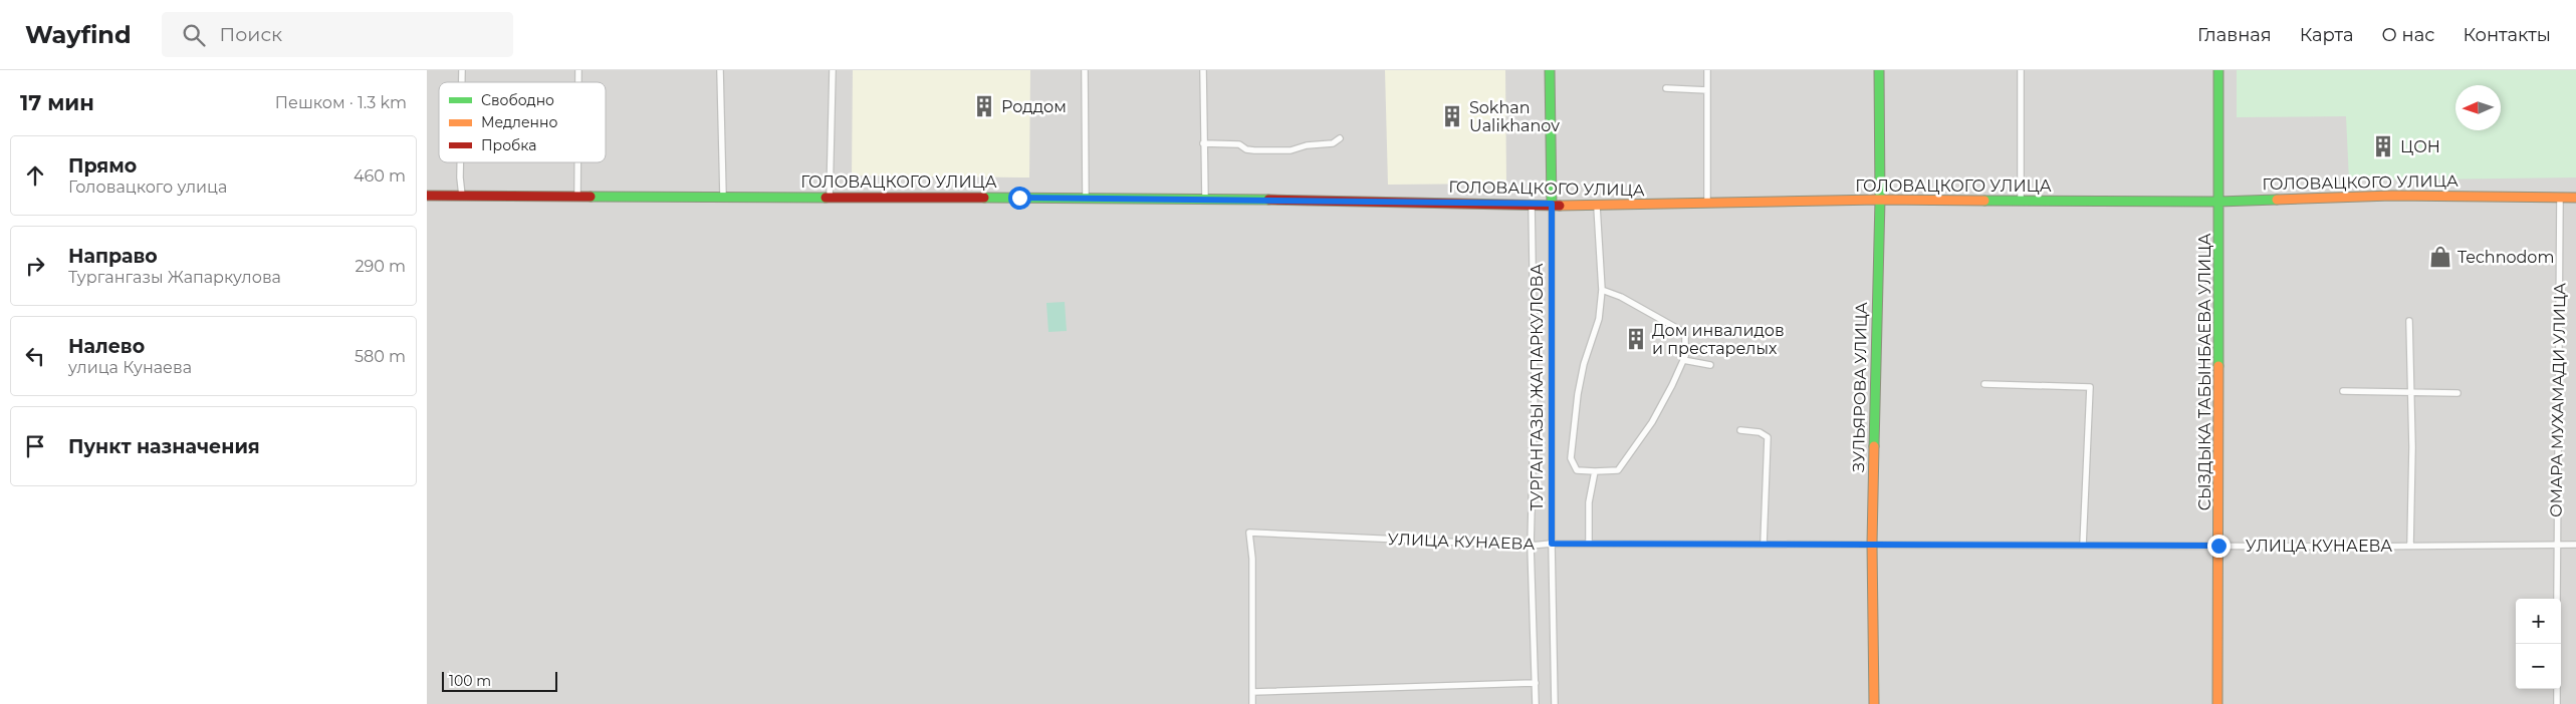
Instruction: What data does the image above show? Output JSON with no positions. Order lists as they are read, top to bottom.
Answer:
{
  "streets": {
    "main road": [
      "ГОЛОВАЦКОГО УЛИЦА",
      "СЫЗДЫКА ТАБЫНБАЕВА УЛИЦА",
      "ТУРГАНГАЗЫ ЖАПАРКУЛОВА",
      "ЗУЛЬЯРОВА УЛИЦА"
    ],
    "street": ["ОМАРА МУХАМАДИ УЛИЦА", "УЛИЦА КУНАЕВА"]
  },
  "crossings": [
    ["ГОЛОВАЦКОГО УЛИЦА", "СЫЗДЫКА ТАБЫНБАЕВА УЛИЦА"],
    ["ГОЛОВАЦКОГО УЛИЦА", "ТУРГАНГАЗЫ ЖАПАРКУЛОВА"],
    ["ГОЛОВАЦКОГО УЛИЦА", "ЗУЛЬЯРОВА УЛИЦА"],
    ["ГОЛОВАЦКОГО УЛИЦА", "ОМАРА МУХАМАДИ УЛИЦА"],
    ["СЫЗДЫКА ТАБЫНБАЕВА УЛИЦА", "УЛИЦА КУНАЕВА"],
    ["ТУРГАНГАЗЫ ЖАПАРКУЛОВА", "УЛИЦА КУНАЕВА"],
    ["ЗУЛЬЯРОВА УЛИЦА", "УЛИЦА КУНАЕВА"],
    ["ОМАРА МУХАМАДИ УЛИЦА", "УЛИЦА КУНАЕВА"]
  ],
  "places": {
    "building": [
      "Роддом",
      "Sokhan Ualikhanov",
      "ЦОН",
      "Дом инвалидов и престарелых"
    ],
    "shop": ["Technodom"]
  },
  "legend": ["Свободно", "Медленно", "Пробка"],
  "scale_bar": "100 m",
  "north": "left",
  "page": {
    "header": "Wayfind",
    "search": "Поиск",
    "nav": [
      "Главная",
      "Карта",
      "О нас",
      "Контакты"
    ],
    "heading": ["17 мин", "Пешком · 1.3 km"],
    "list": [
      ["Прямо", "Головацкого улица", "460 m"],
      ["Направо", "Тургангазы Жапаркулова", "290 m"],
      ["Налево", "улица Кунаева", "580 m"],
      "Пункт назначения"
    ],
    "map_buttons": ["+", "−"],
    "scale": "100 m"
  }
}
